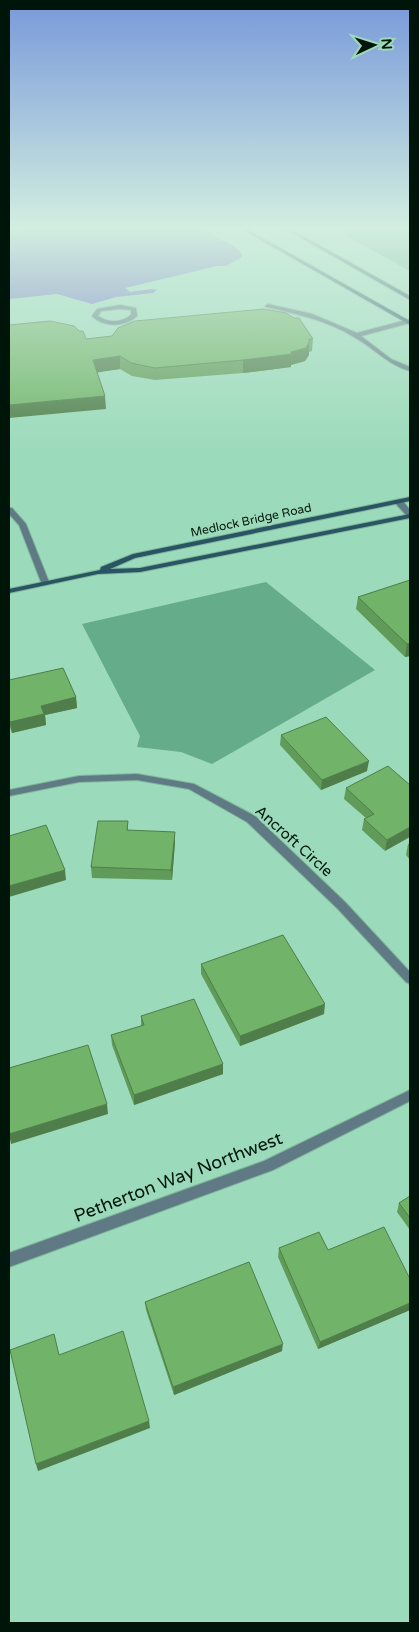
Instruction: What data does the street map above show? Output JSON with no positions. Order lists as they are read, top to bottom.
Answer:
{
  "streets": {
    "main road": ["Medlock Bridge Road"],
    "street": ["Ancroft Circle", "Petherton Way Northwest"]
  },
  "north": "right"
}
